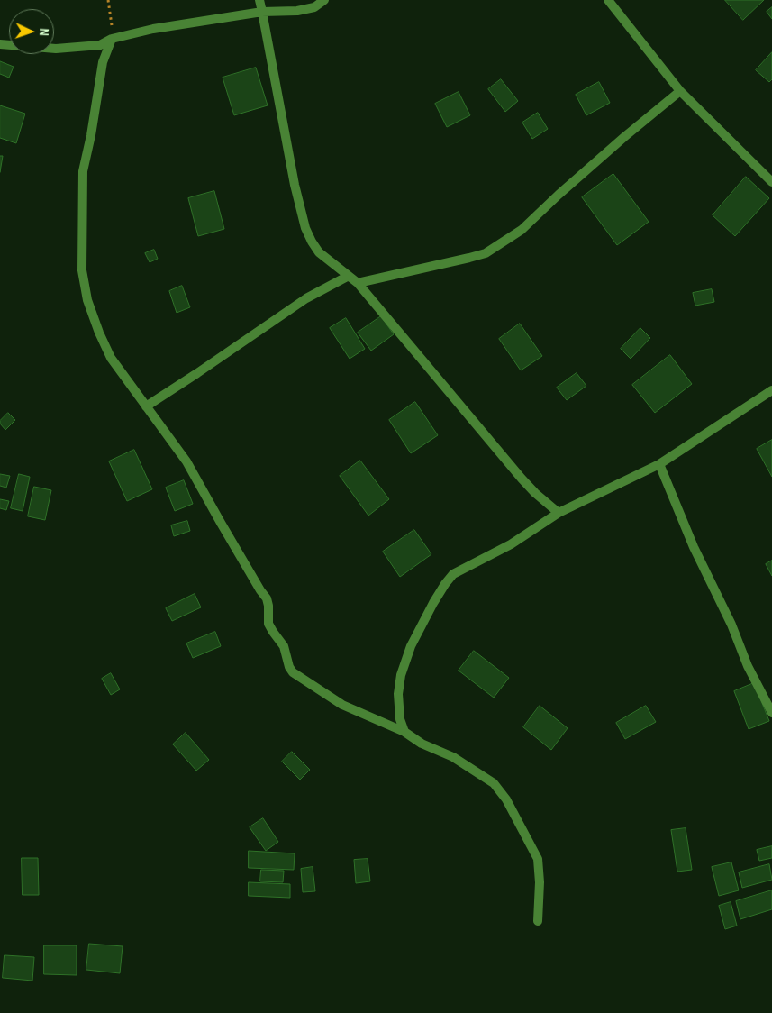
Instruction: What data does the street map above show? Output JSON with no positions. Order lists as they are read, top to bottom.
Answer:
{
  "north": "right"
}
